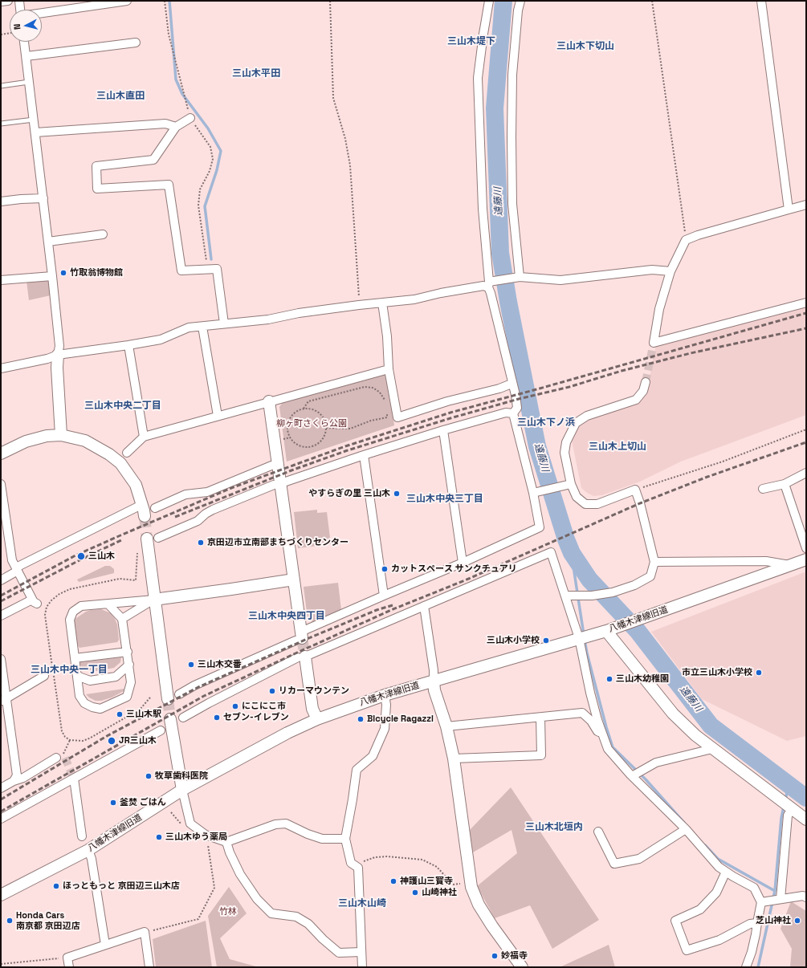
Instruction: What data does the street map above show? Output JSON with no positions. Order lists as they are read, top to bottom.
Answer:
{
  "streets": {
    "street": ["八幡木津線旧道"]
  },
  "districts": [
    "三山木堤下",
    "三山木下切山",
    "三山木平田",
    "三山木直田",
    "三山木中央二丁目",
    "三山木下ノ浜",
    "三山木上切山",
    "三山木中央三丁目",
    "三山木中央四丁目",
    "三山木中央一丁目",
    "三山木北垣内",
    "三山木山崎"
  ],
  "water": ["遠藤川"],
  "parks": ["柳ヶ町さくら公園", "竹林"],
  "places": [
    "竹取翁博物館",
    "やすらぎの里 三山木",
    "京田辺市立南部まちづくりセンター",
    "三山木",
    "カットスペース サンクチュアリ",
    "三山木小学校",
    "三山木交番",
    "市立三山木小学校",
    "三山木幼稚園",
    "リカーマウンテン",
    "にこにこ市",
    "三山木駅",
    "セブン-イレブン",
    "Bicycle Ragazzi",
    "JR三山木",
    "牧草歯科医院",
    "釜焚 ごはん",
    "三山木ゆう薬局",
    "神護山三寳寺",
    "ほっともっと 京田辺三山木店",
    "山崎神社",
    "Honda Cars 南京都 京田辺店",
    "芝山神社",
    "妙福寺"
  ],
  "north": "left"
}
